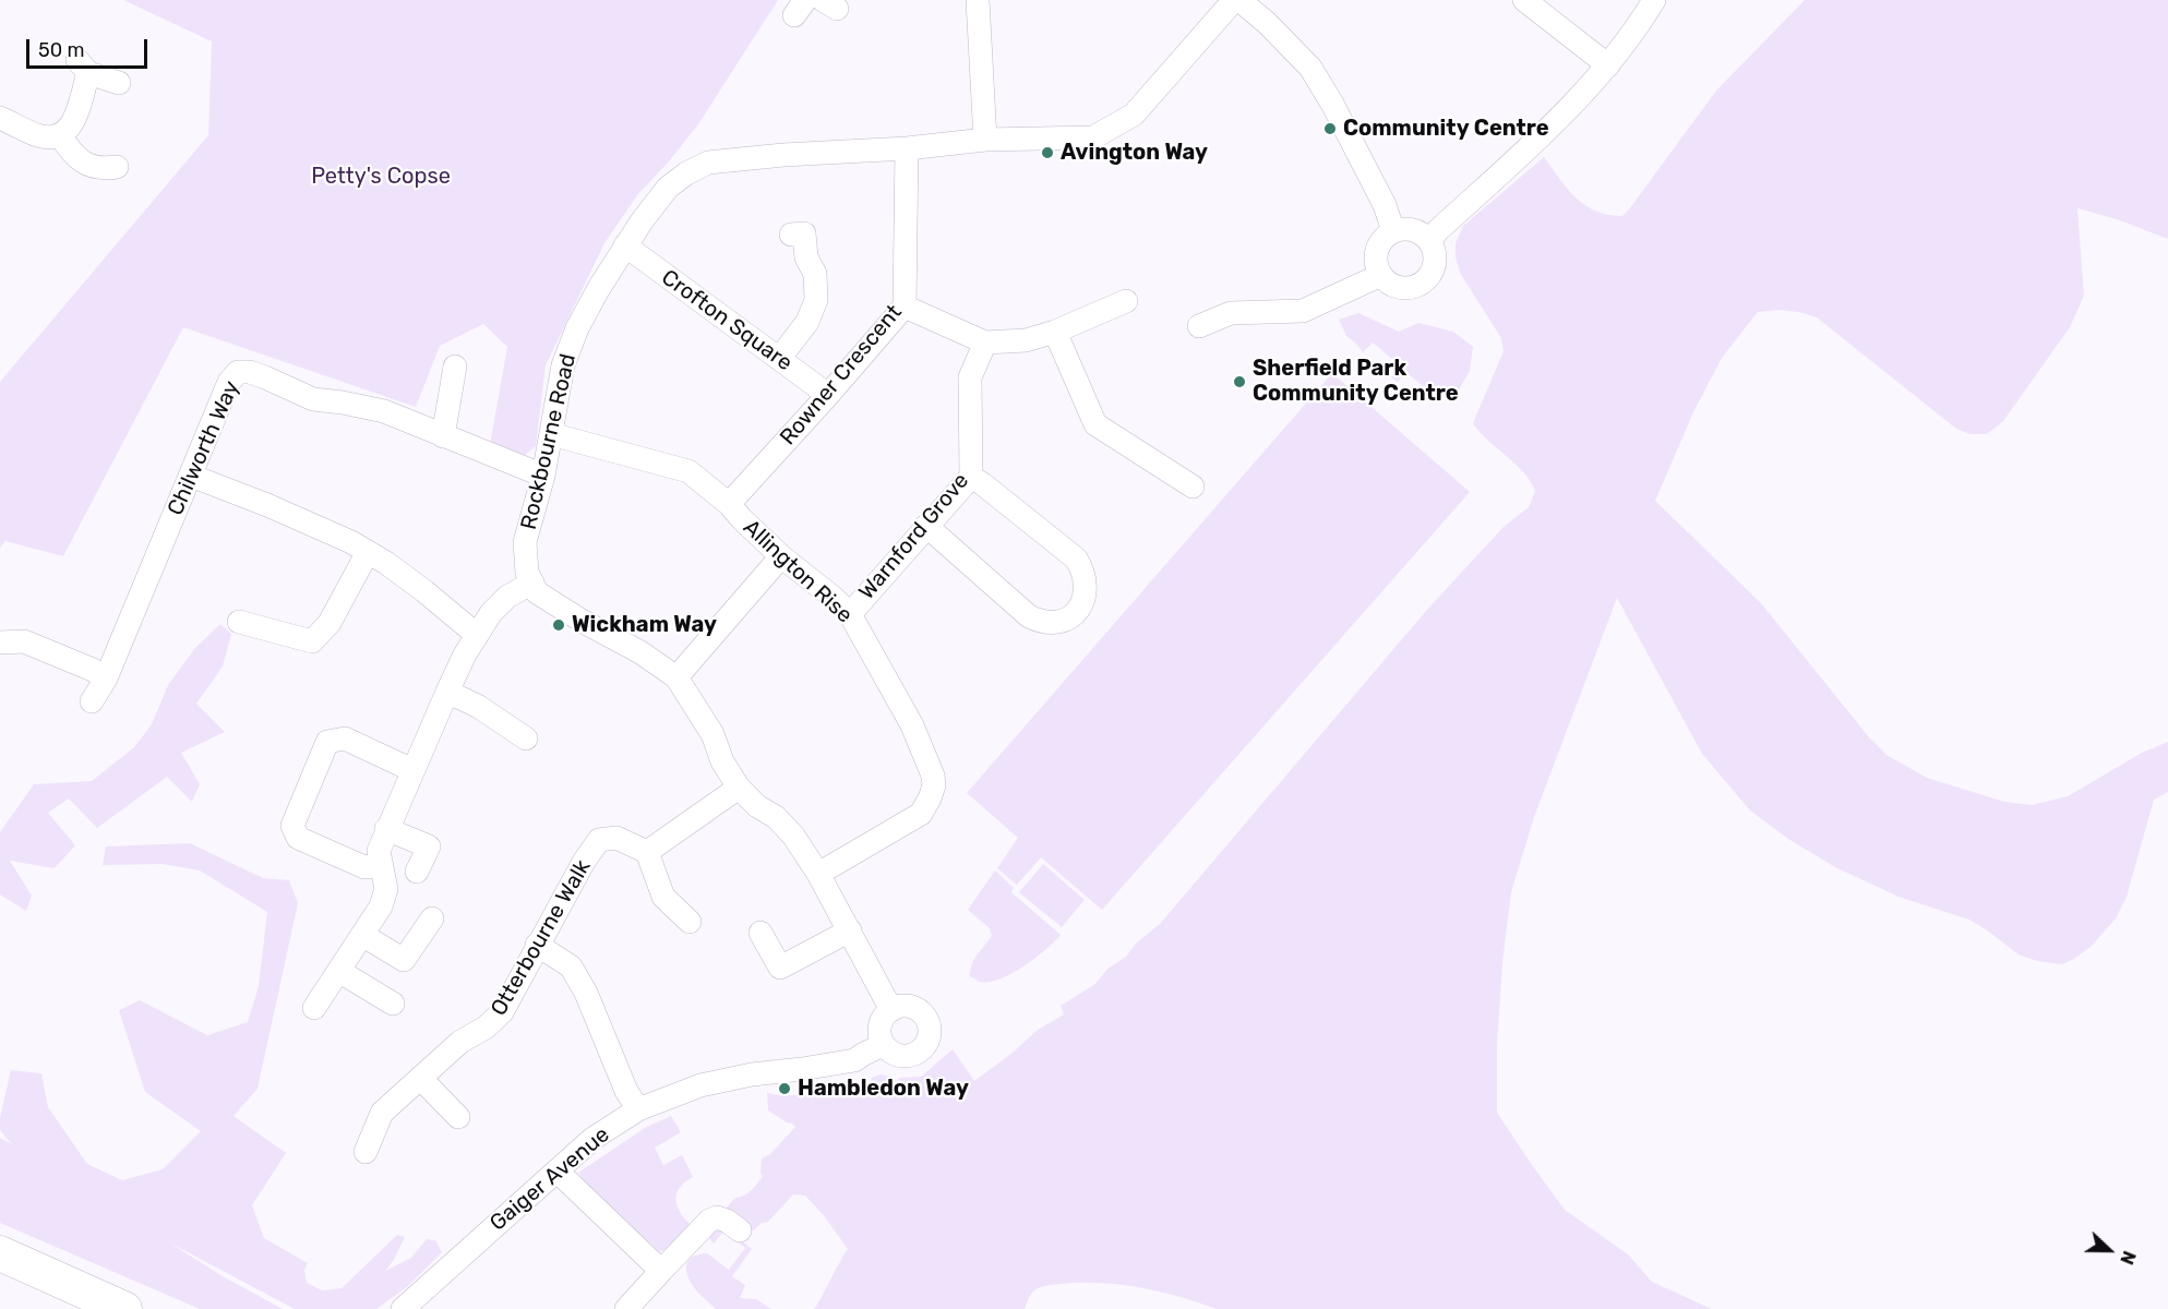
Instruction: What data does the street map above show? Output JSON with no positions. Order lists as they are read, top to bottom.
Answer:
{
  "streets": {
    "street": [
      "Crofton Square",
      "Rowner Crescent",
      "Rockbourne Road",
      "Chilworth Way",
      "Warnford Grove",
      "Allington Rise",
      "Otterbourne Walk",
      "Gaiger Avenue"
    ]
  },
  "crossings": [
    ["Crofton Square", "Rowner Crescent"],
    ["Crofton Square", "Rockbourne Road"],
    ["Rowner Crescent", "Rockbourne Road"],
    ["Rowner Crescent", "Allington Rise"],
    ["Rockbourne Road", "Chilworth Way"],
    ["Rockbourne Road", "Allington Rise"],
    ["Warnford Grove", "Allington Rise"]
  ],
  "parks": ["Petty's Copse"],
  "places": [
    "Community Centre",
    "Avington Way",
    "Sherfield Park Community Centre",
    "Wickham Way",
    "Hambledon Way"
  ],
  "scale_bar": "50 m",
  "north": "right"
}
